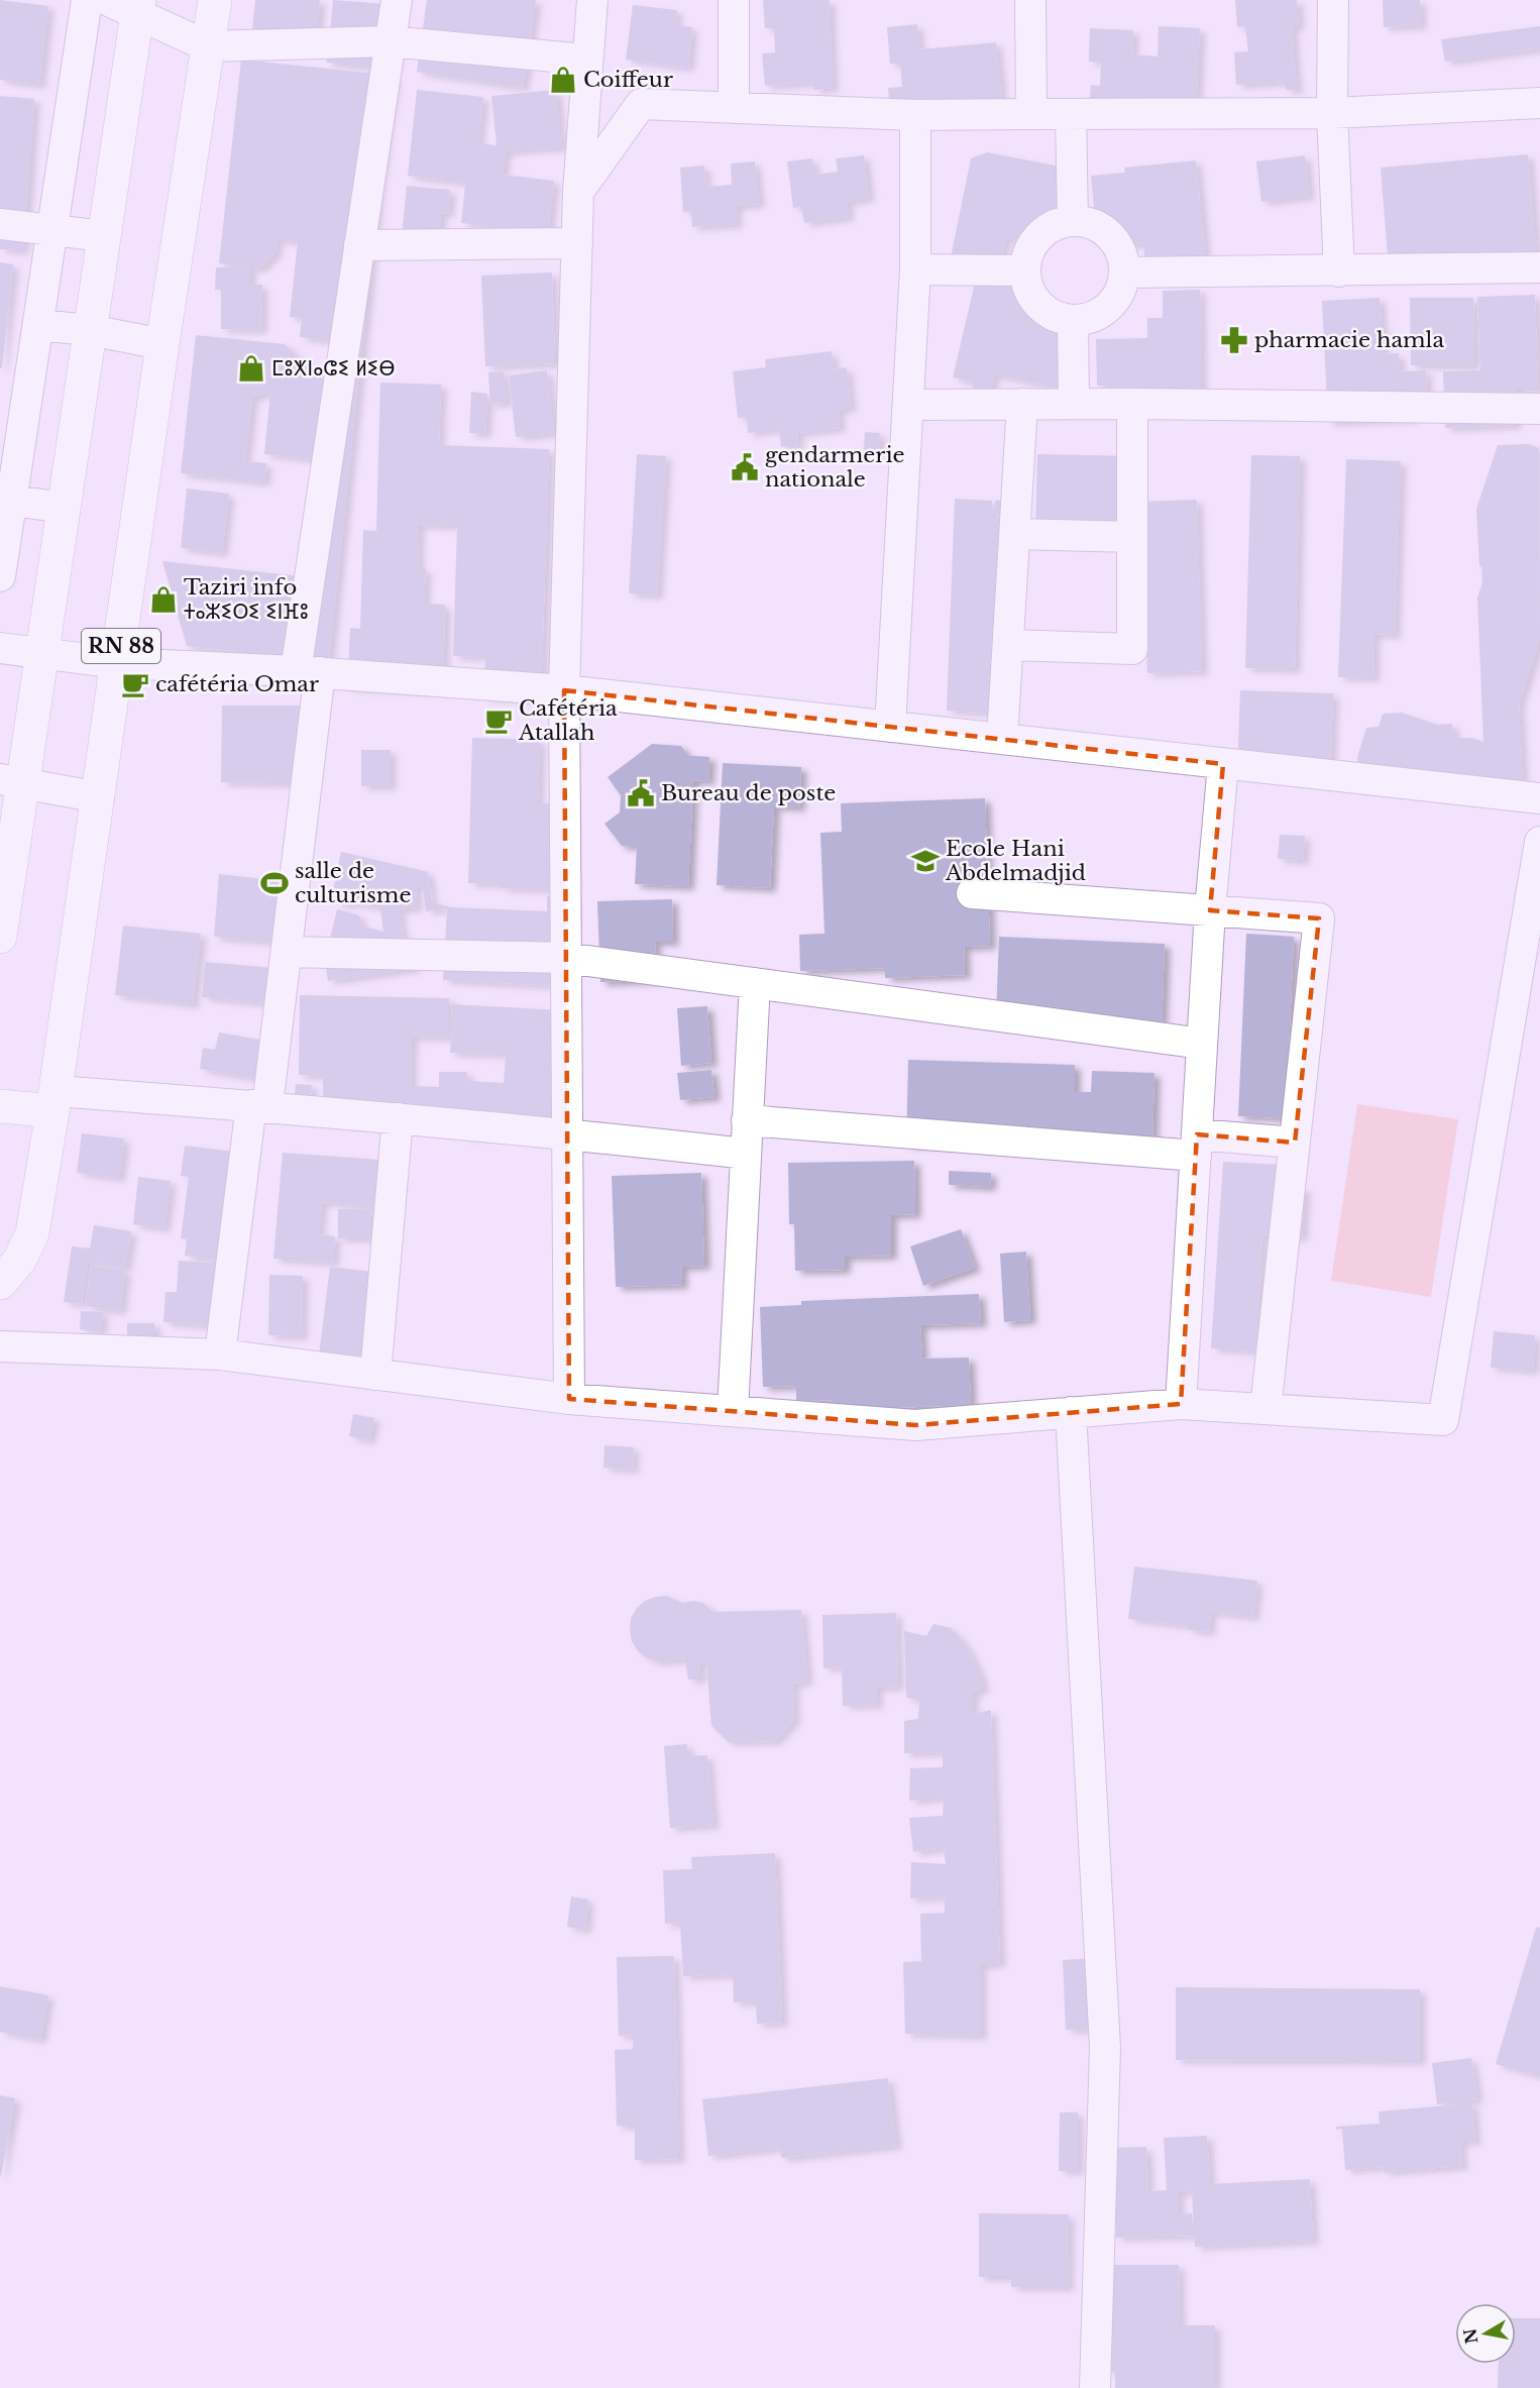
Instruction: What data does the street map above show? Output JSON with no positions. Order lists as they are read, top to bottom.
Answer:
{
  "streets": {
    "main road": ["RN 88"]
  },
  "places": {
    "shop": ["Coiffeur", "ⵎⵓⵅⵏⴰⵛⵉ ⵍⵉⴱ", "Taziri info ⵜⴰⵣⵉⵔⵉ ⵉⵏⴼⵓ"],
    "pharmacy": ["pharmacie hamla"],
    "public building": ["gendarmerie nationale", "Bureau de poste"],
    "cafe": ["cafétéria Omar", "Cafétéria Atallah"],
    "school or university": ["Ecole Hani Abdelmadjid"],
    "sports": ["salle de culturisme"]
  },
  "north": "left"
}
